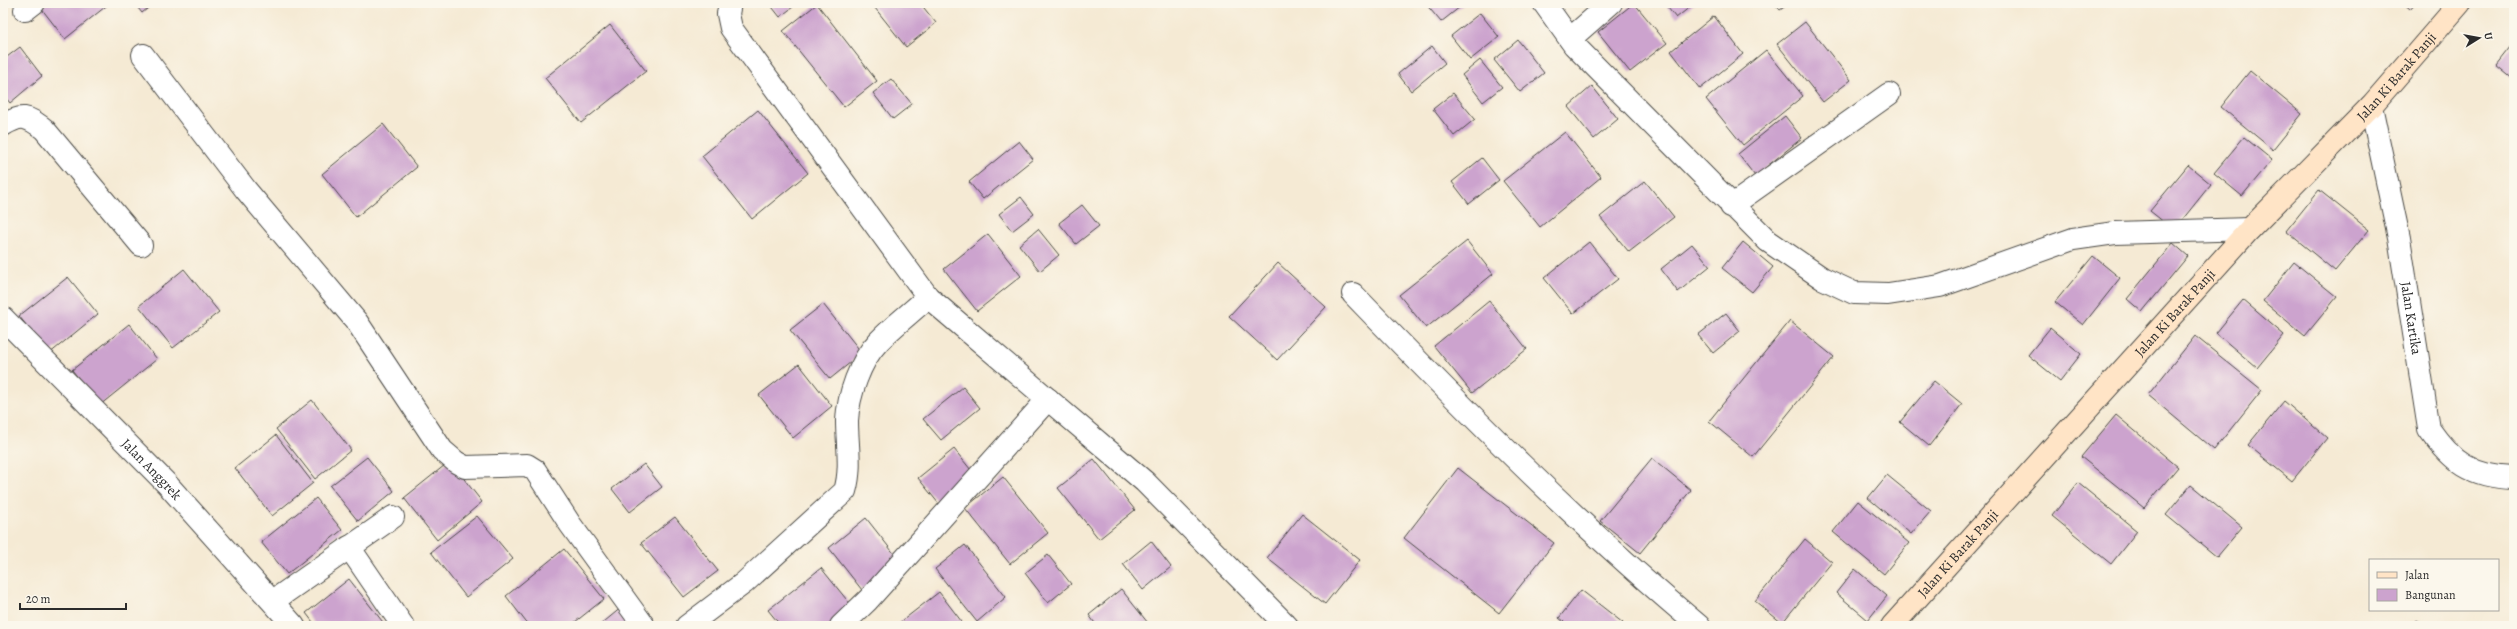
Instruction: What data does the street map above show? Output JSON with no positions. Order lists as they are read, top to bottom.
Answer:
{
  "streets": {
    "street": ["Jalan Ki Barak Panji", "Jalan Kartika", "Jalan Anggrek"]
  },
  "crossings": [
    ["Jalan Ki Barak Panji", "Jalan Kartika"]
  ],
  "legend": ["Jalan", "Bangunan"],
  "scale_bar": "20 m",
  "north": "right"
}
